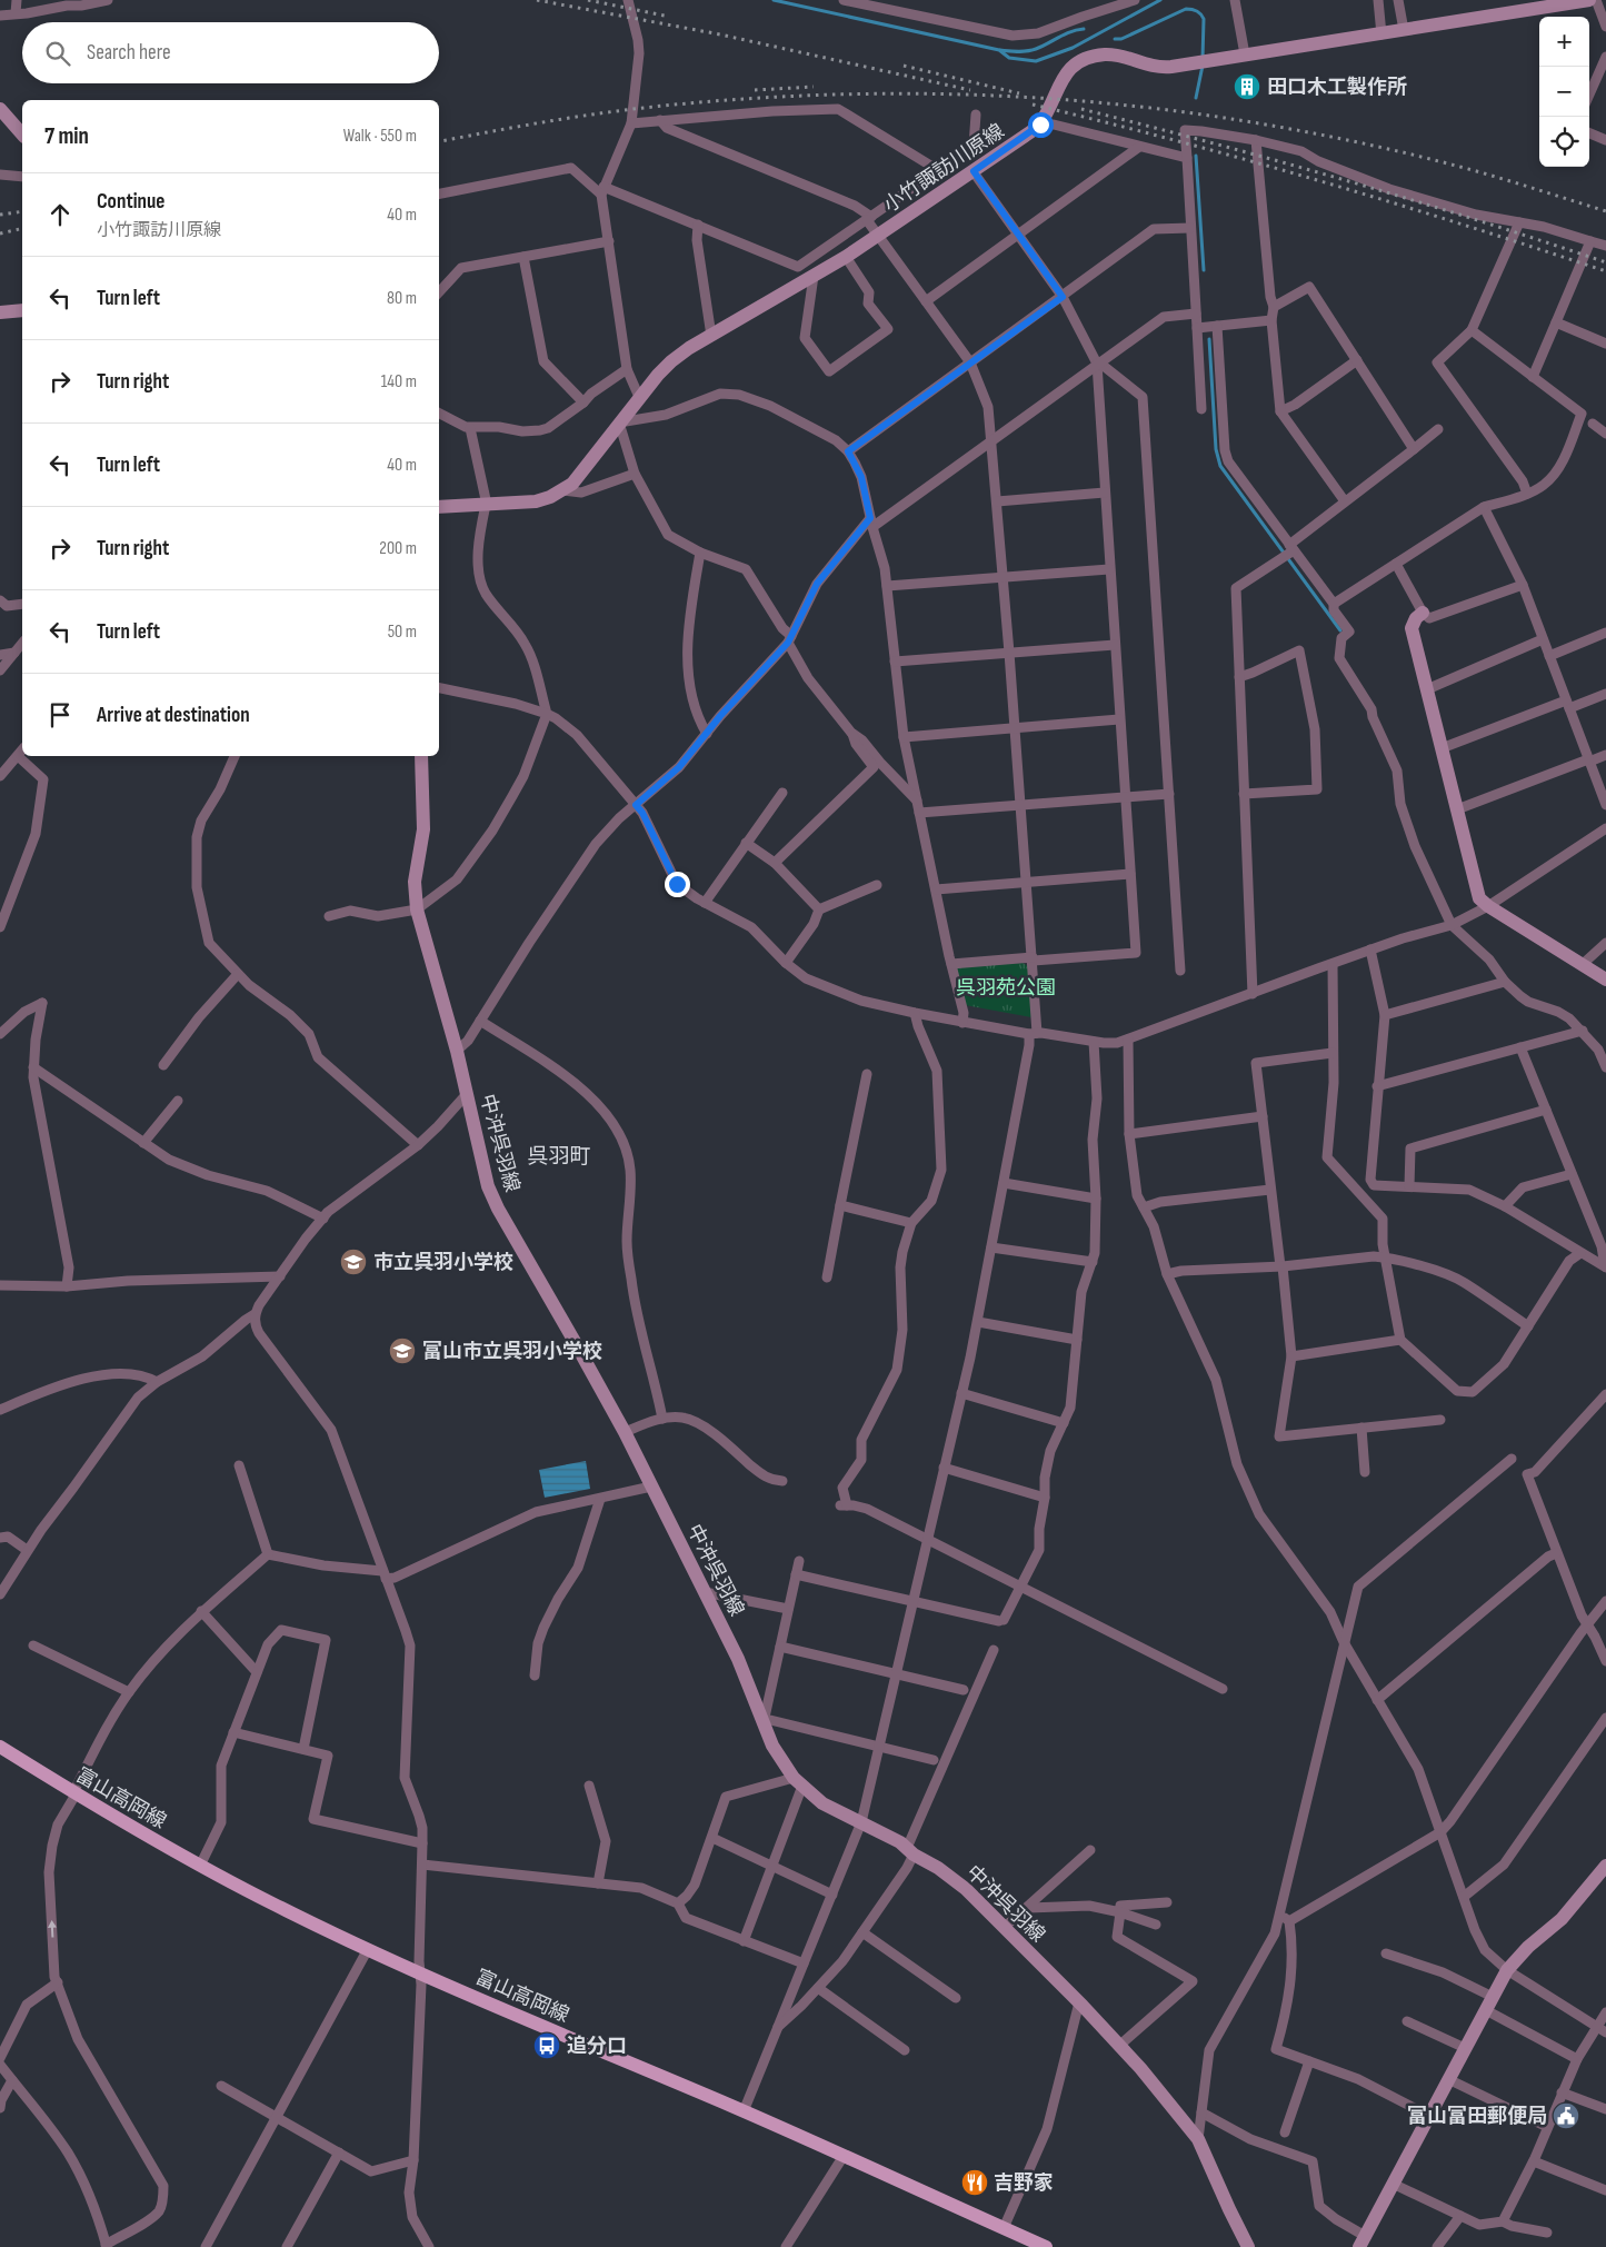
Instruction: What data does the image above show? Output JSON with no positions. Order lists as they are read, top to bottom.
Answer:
{
  "streets": {
    "main road": ["小竹諏訪川原線", "中沖呉羽線", "富山高岡線"]
  },
  "districts": ["呉羽町"],
  "parks": ["呉羽苑公園"],
  "places": {
    "building": ["田口木工製作所"],
    "school or university": ["市立呉羽小学校", "富山市立呉羽小学校"],
    "bus stop": ["追分口"],
    "public building": ["富山富田郵便局"],
    "restaurant": ["吉野家"]
  },
  "page": {
    "map_buttons": ["+", "−"],
    "search": "Search here",
    "heading": ["7 min", "Walk · 550 m"],
    "list": [
      ["Continue", "小竹諏訪川原線", "40 m"],
      ["Turn left", "80 m"],
      ["Turn right", "140 m"],
      ["Turn left", "40 m"],
      ["Turn right", "200 m"],
      ["Turn left", "50 m"],
      "Arrive at destination"
    ]
  }
}
